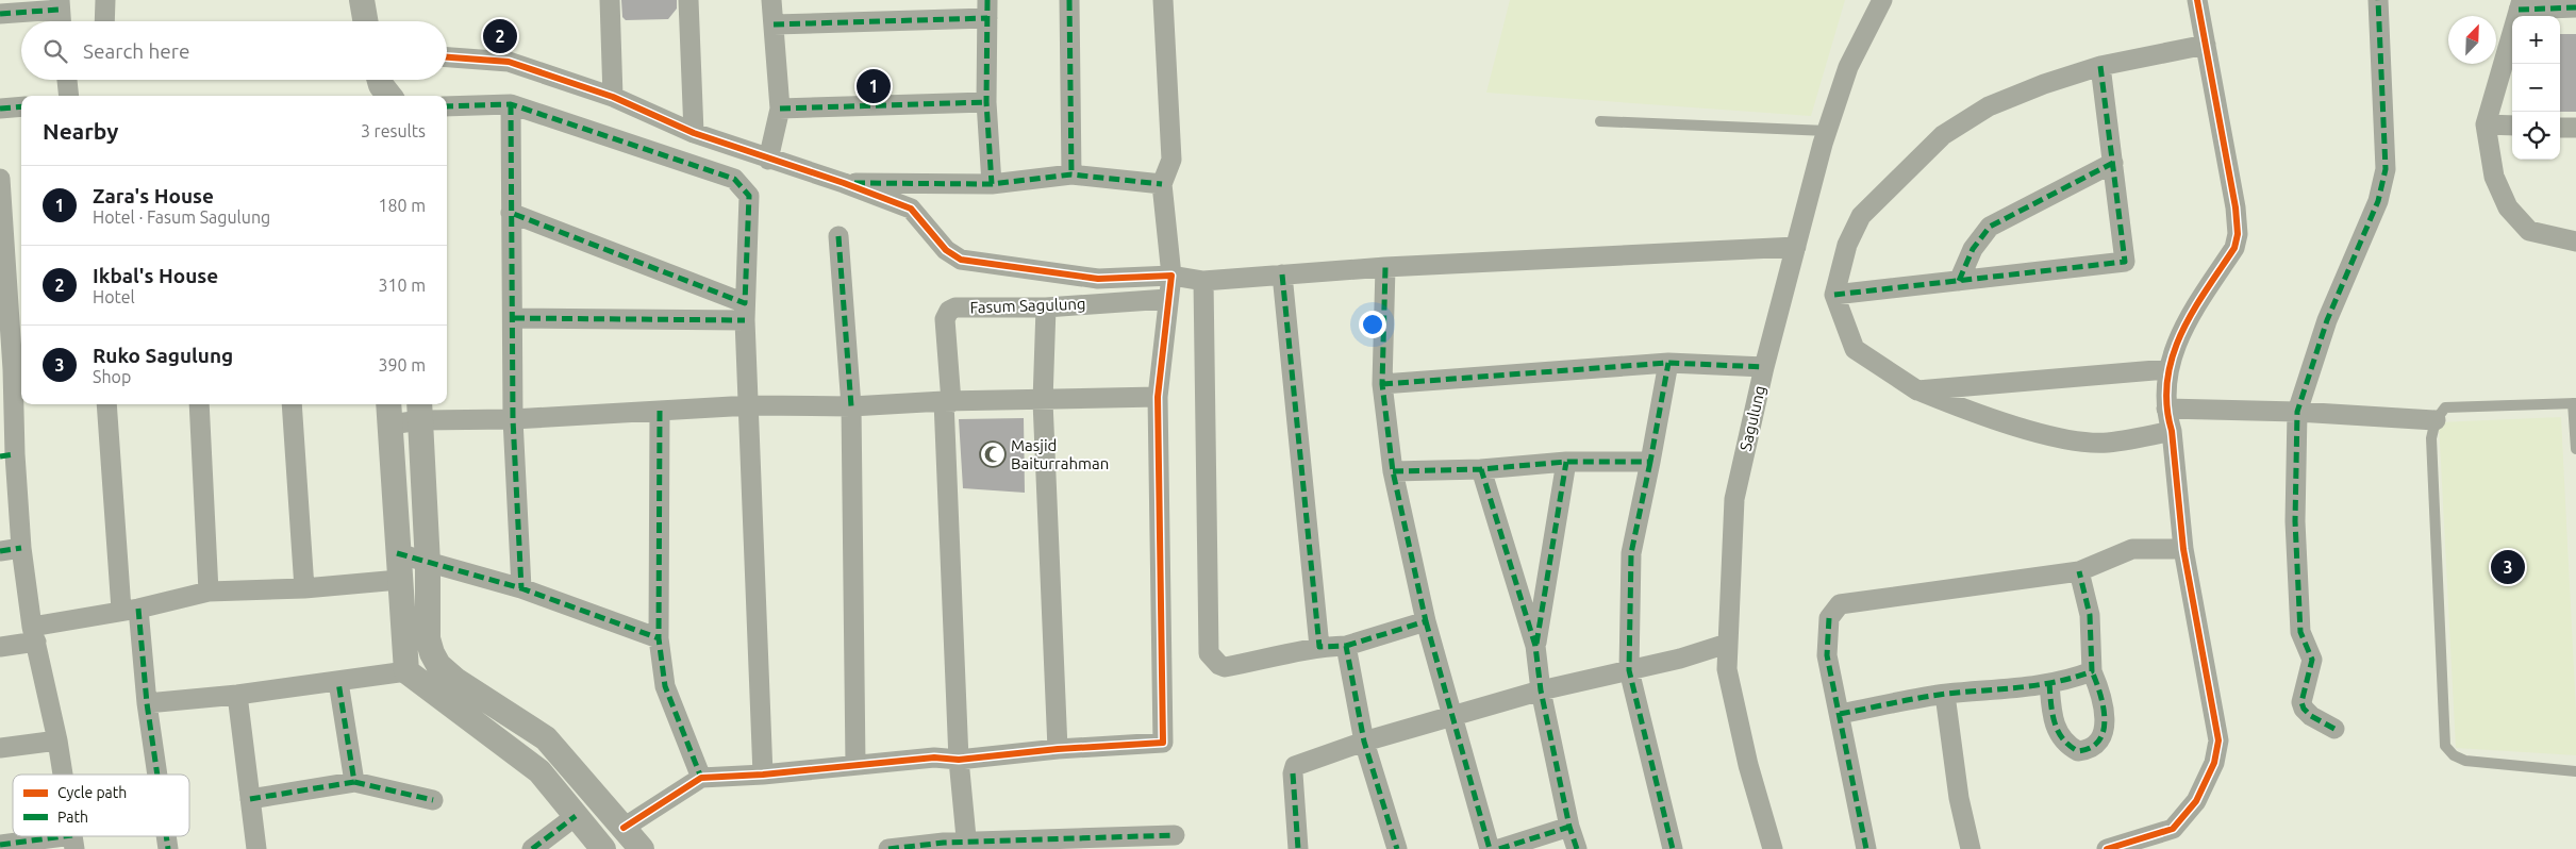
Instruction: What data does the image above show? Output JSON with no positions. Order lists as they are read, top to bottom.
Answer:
{
  "streets": {
    "street": ["Fasum Sagulung", "Sagulung"]
  },
  "places": {
    "mosque": ["Masjid Baiturrahman"]
  },
  "legend": ["Cycle path", "Path"],
  "north": "top right",
  "page": {
    "map_buttons": ["+", "−"],
    "pins": ["2", "1", "3"],
    "search": "Search here",
    "heading": ["Nearby", "3 results"],
    "list": [
      {
        "mark": "1",
        "name": "Zara's House",
        "note": "Hotel · Fasum Sagulung",
        "value": "180 m"
      },
      {
        "mark": "2",
        "name": "Ikbal's House",
        "note": "Hotel",
        "value": "310 m"
      },
      {
        "mark": "3",
        "name": "Ruko Sagulung",
        "note": "Shop",
        "value": "390 m"
      }
    ]
  }
}
